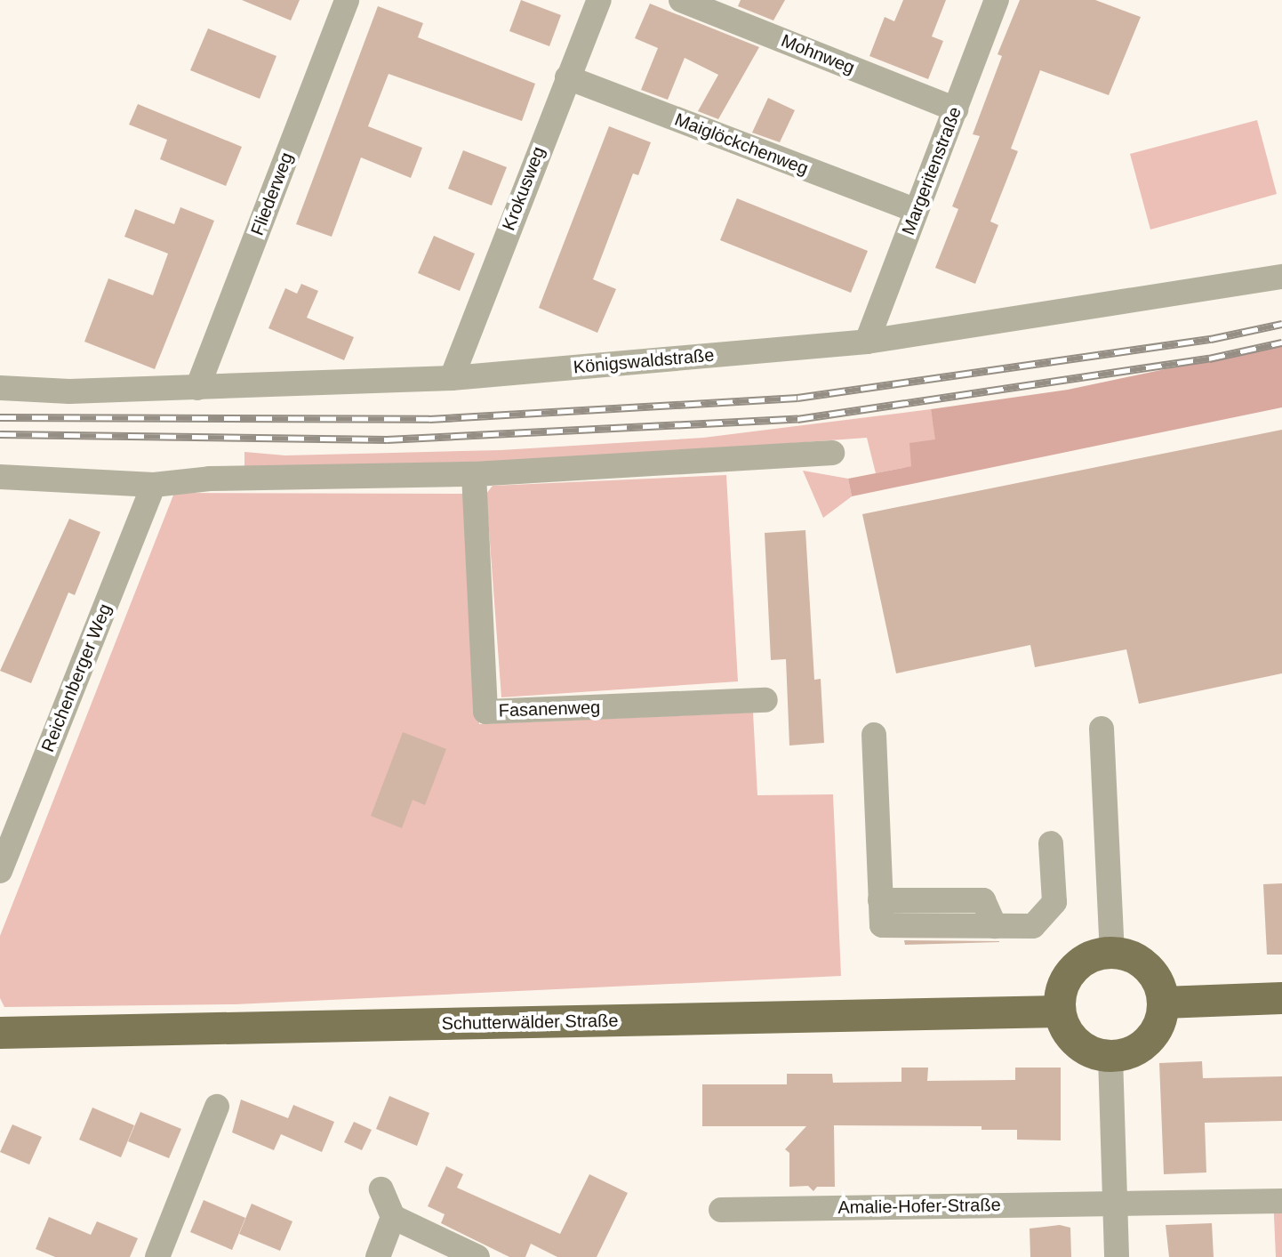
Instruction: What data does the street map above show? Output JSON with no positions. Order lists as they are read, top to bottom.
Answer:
{
  "streets": {
    "main road": ["Schutterwälder Straße"],
    "street": [
      "Mohnweg",
      "Maiglöckchenweg",
      "Margeritenstraße",
      "Krokusweg",
      "Fliederweg",
      "Königswaldstraße",
      "Reichenberger Weg",
      "Fasanenweg",
      "Amalie-Hofer-Straße"
    ]
  },
  "crossings": [
    ["Mohnweg", "Margeritenstraße"],
    ["Maiglöckchenweg", "Margeritenstraße"],
    ["Maiglöckchenweg", "Krokusweg"],
    ["Margeritenstraße", "Königswaldstraße"],
    ["Krokusweg", "Königswaldstraße"],
    ["Fliederweg", "Königswaldstraße"]
  ]
}
